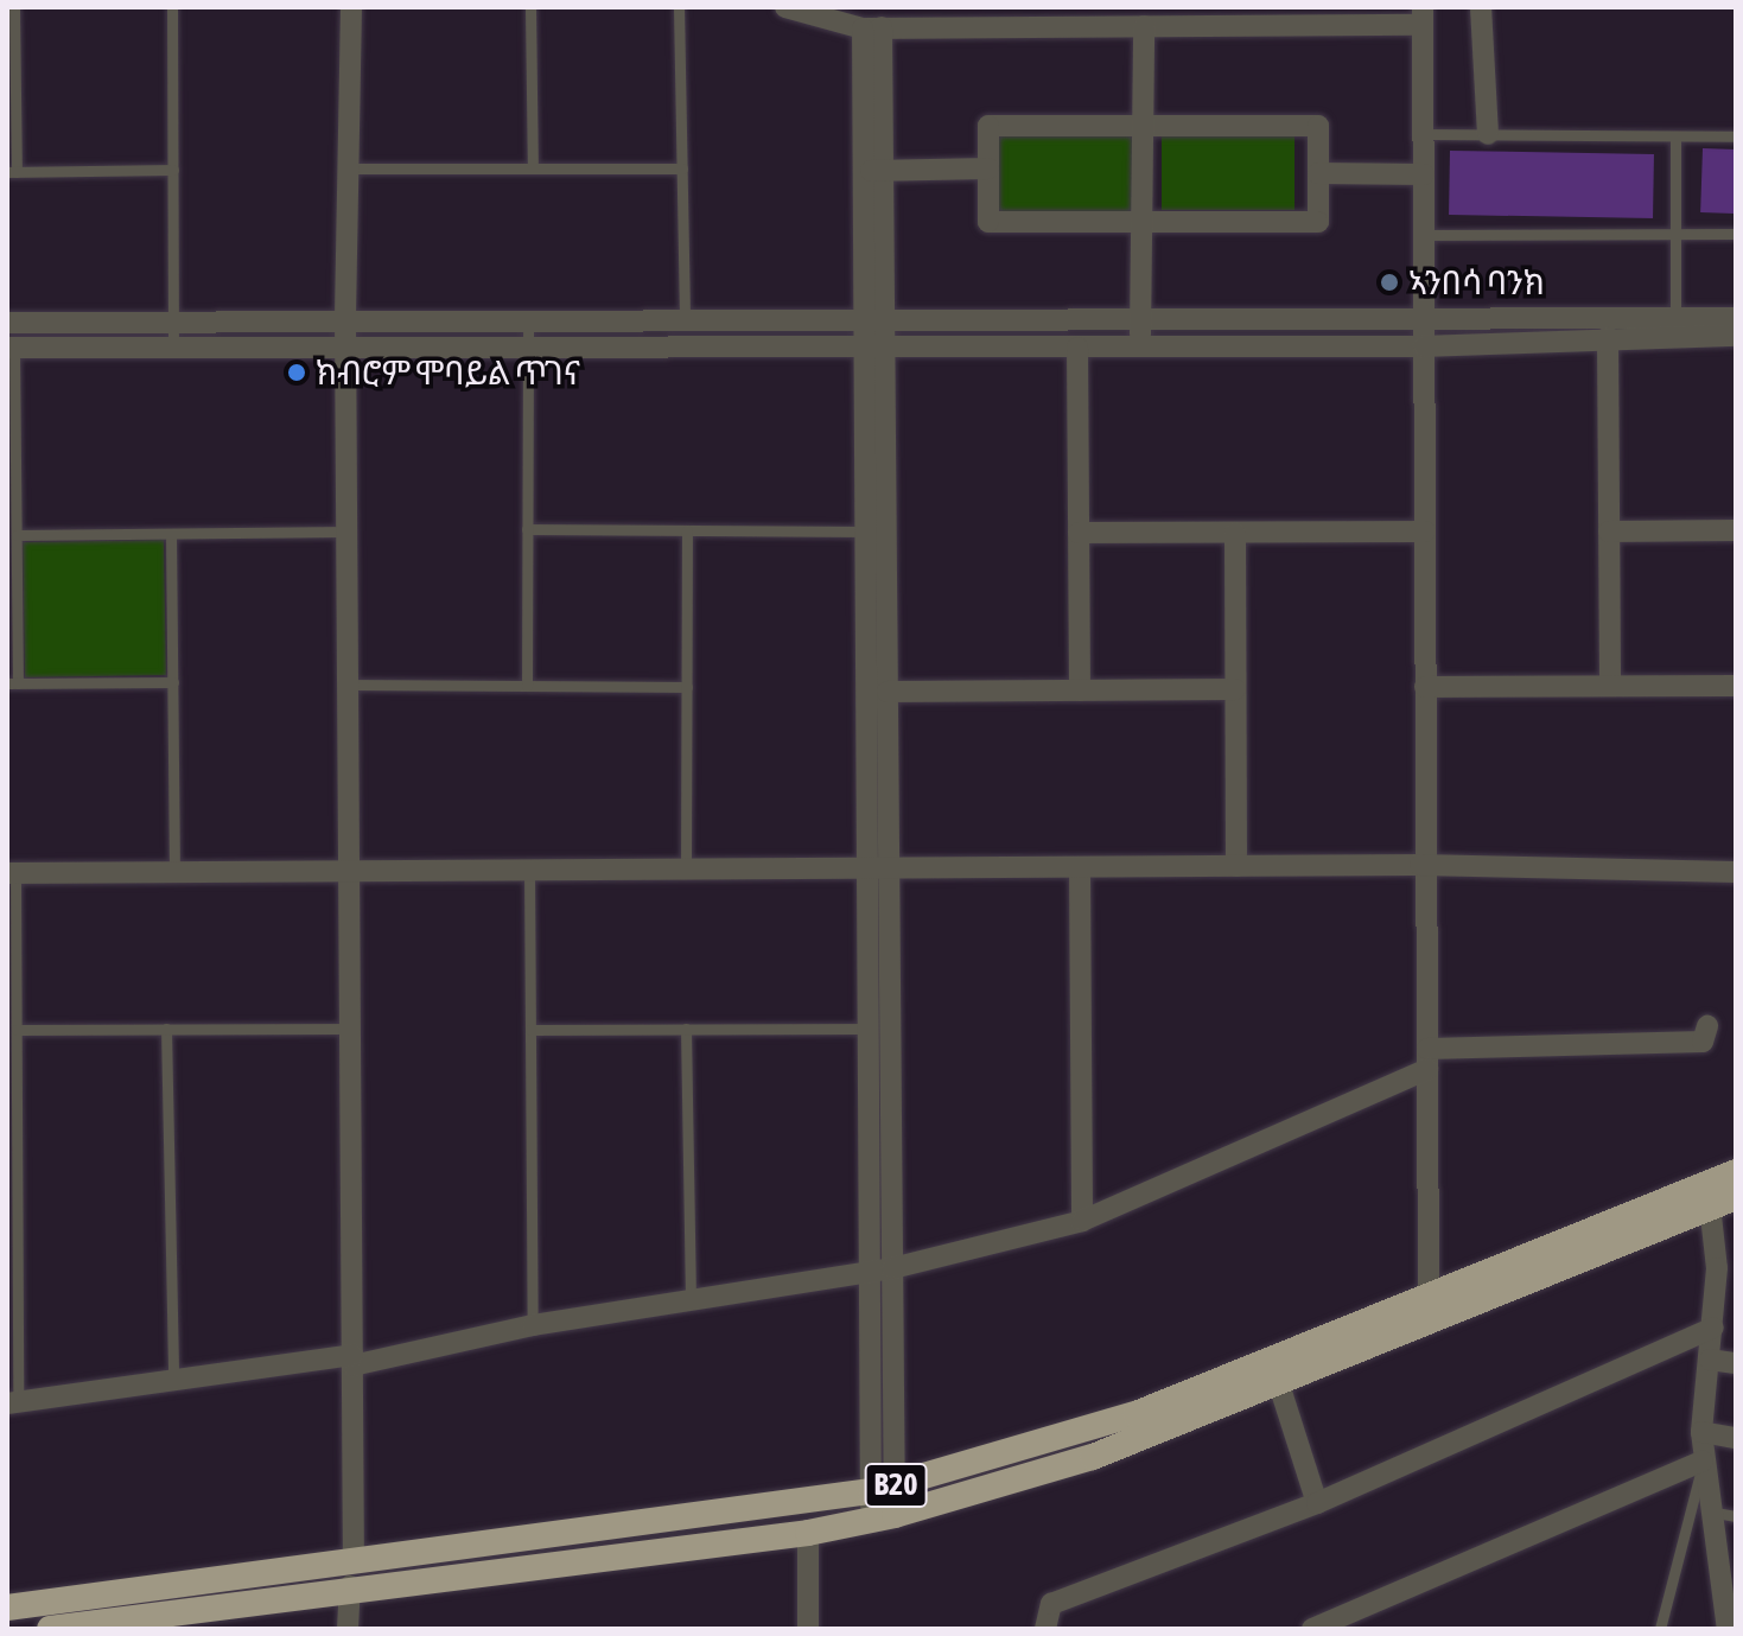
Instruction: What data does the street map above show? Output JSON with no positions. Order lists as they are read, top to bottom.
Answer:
{
  "streets": {
    "highway": ["B20"]
  },
  "places": ["ኣንበሳ ባንክ", "ክብሮም ሞባይል ጥገና"]
}
